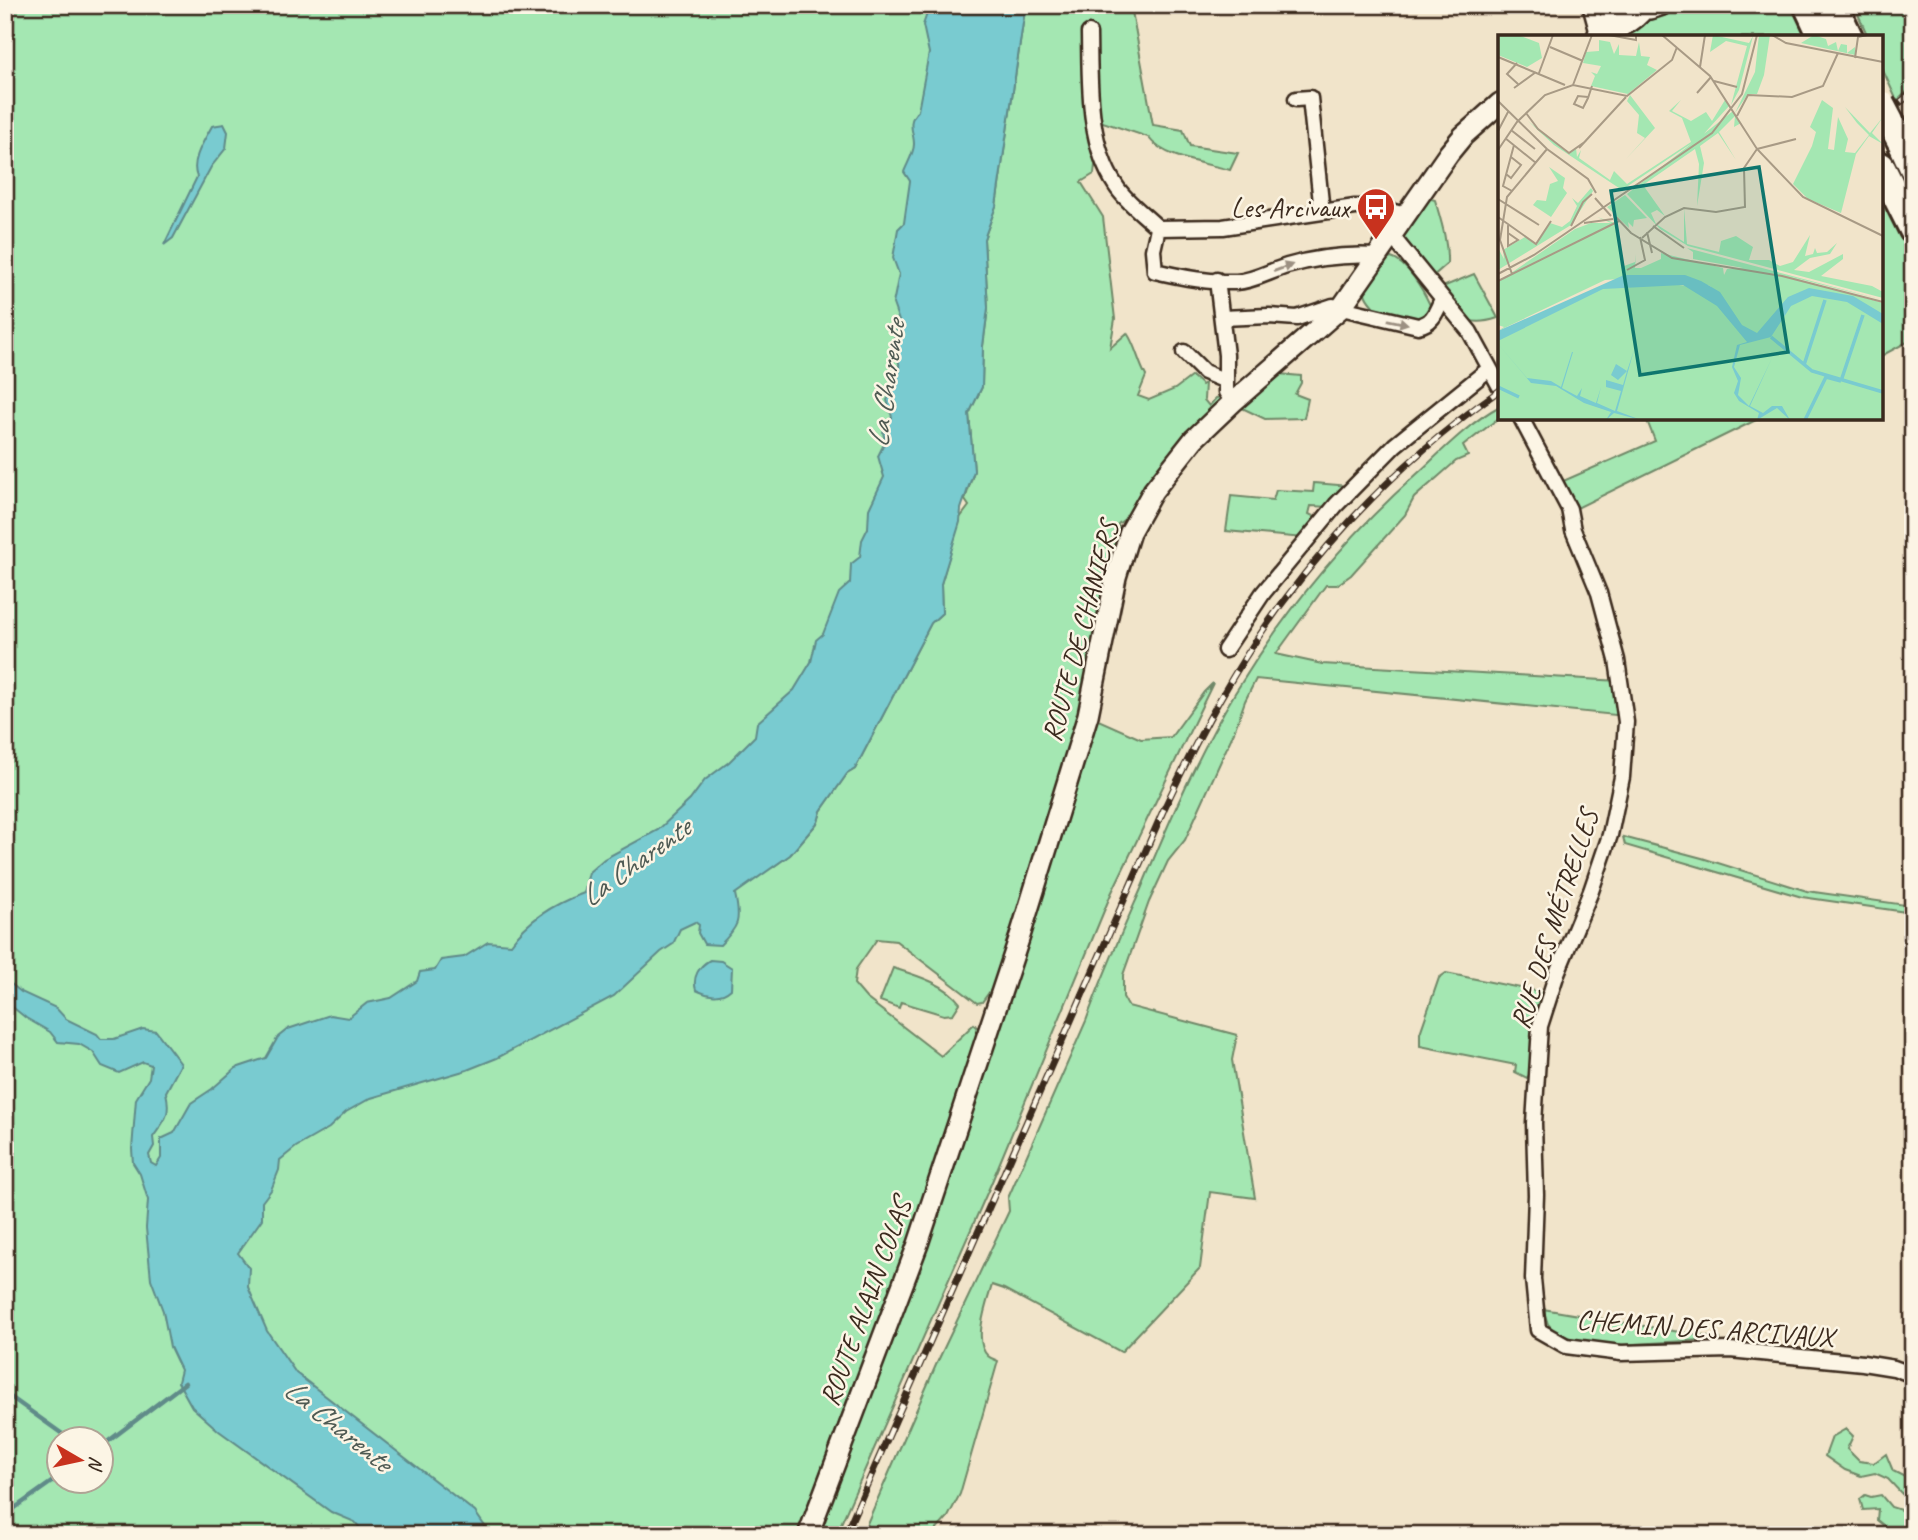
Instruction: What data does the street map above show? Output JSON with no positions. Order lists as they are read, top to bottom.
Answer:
{
  "streets": {
    "street": [
      "ROUTE DE CHANIERS",
      "RUE DES MÉTRELLES",
      "ROUTE ALAIN COLAS",
      "CHEMIN DES ARCIVAUX"
    ]
  },
  "crossings": [
    ["ROUTE DE CHANIERS", "ROUTE ALAIN COLAS"],
    ["RUE DES MÉTRELLES", "CHEMIN DES ARCIVAUX"]
  ],
  "water": ["La Charente"],
  "places": {
    "bus stop": ["Les Arcivaux"]
  },
  "north": "right"
}
